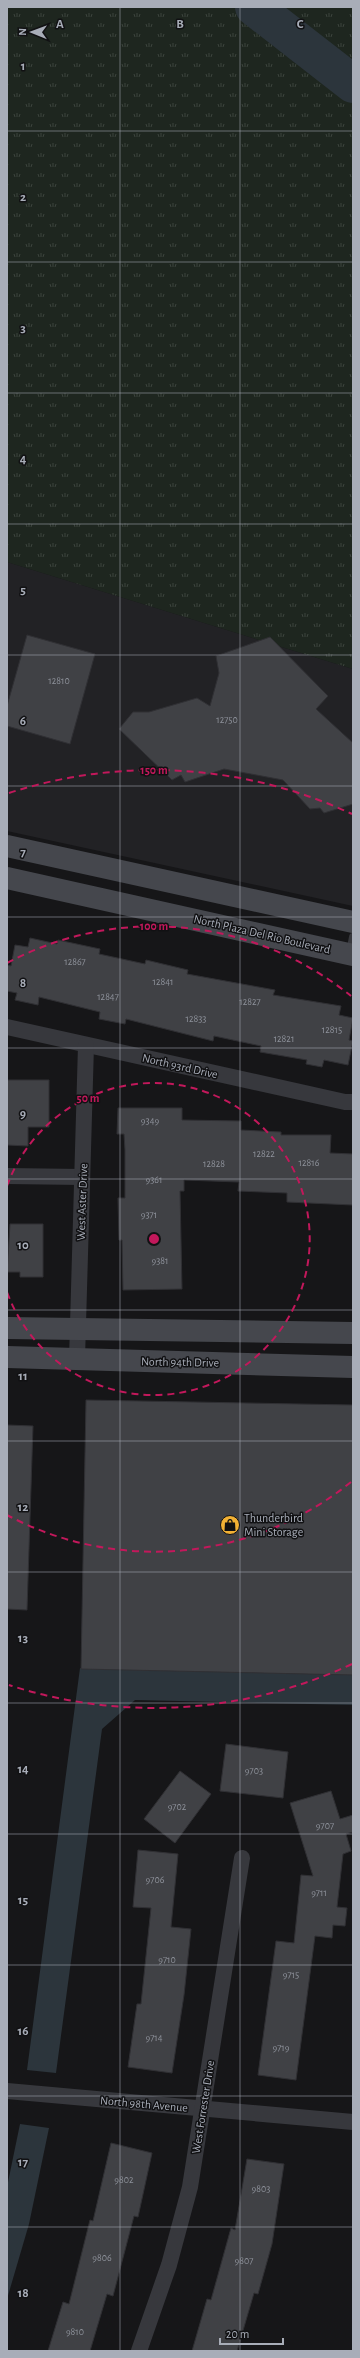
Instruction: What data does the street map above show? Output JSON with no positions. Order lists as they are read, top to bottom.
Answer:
{
  "streets": {
    "street": [
      "North Plaza Del Rio Boulevard",
      "North 93rd Drive",
      "West Aster Drive",
      "North 94th Drive",
      "North 98th Avenue",
      "West Forrester Drive"
    ]
  },
  "crossings": [
    ["North 93rd Drive", "West Aster Drive"],
    ["West Aster Drive", "North 94th Drive"],
    ["North 98th Avenue", "West Forrester Drive"]
  ],
  "places": {
    "shop": ["Thunderbird Mini Storage"]
  },
  "house_numbers": [
    "12810",
    "12750",
    "12867",
    "12841",
    "12847",
    "12827",
    "12833",
    "12815",
    "12821",
    "9349",
    "12822",
    "12816",
    "12828",
    "9361",
    "9371",
    "9381",
    "9703",
    "9702",
    "9707",
    "9706",
    "9711",
    "9710",
    "9715",
    "9714",
    "9719",
    "9802",
    "9803",
    "9806",
    "9807",
    "9810"
  ],
  "scale_bar": "20 m",
  "north": "left",
  "grid": {
    "columns": ["A", "B", "C"],
    "rows": [
      "1",
      "2",
      "3",
      "4",
      "5",
      "6",
      "7",
      "8",
      "9",
      "10",
      "11",
      "12",
      "13",
      "14",
      "15",
      "16",
      "17",
      "18"
    ]
  },
  "rings": ["150 m", "100 m", "50 m"]
}
